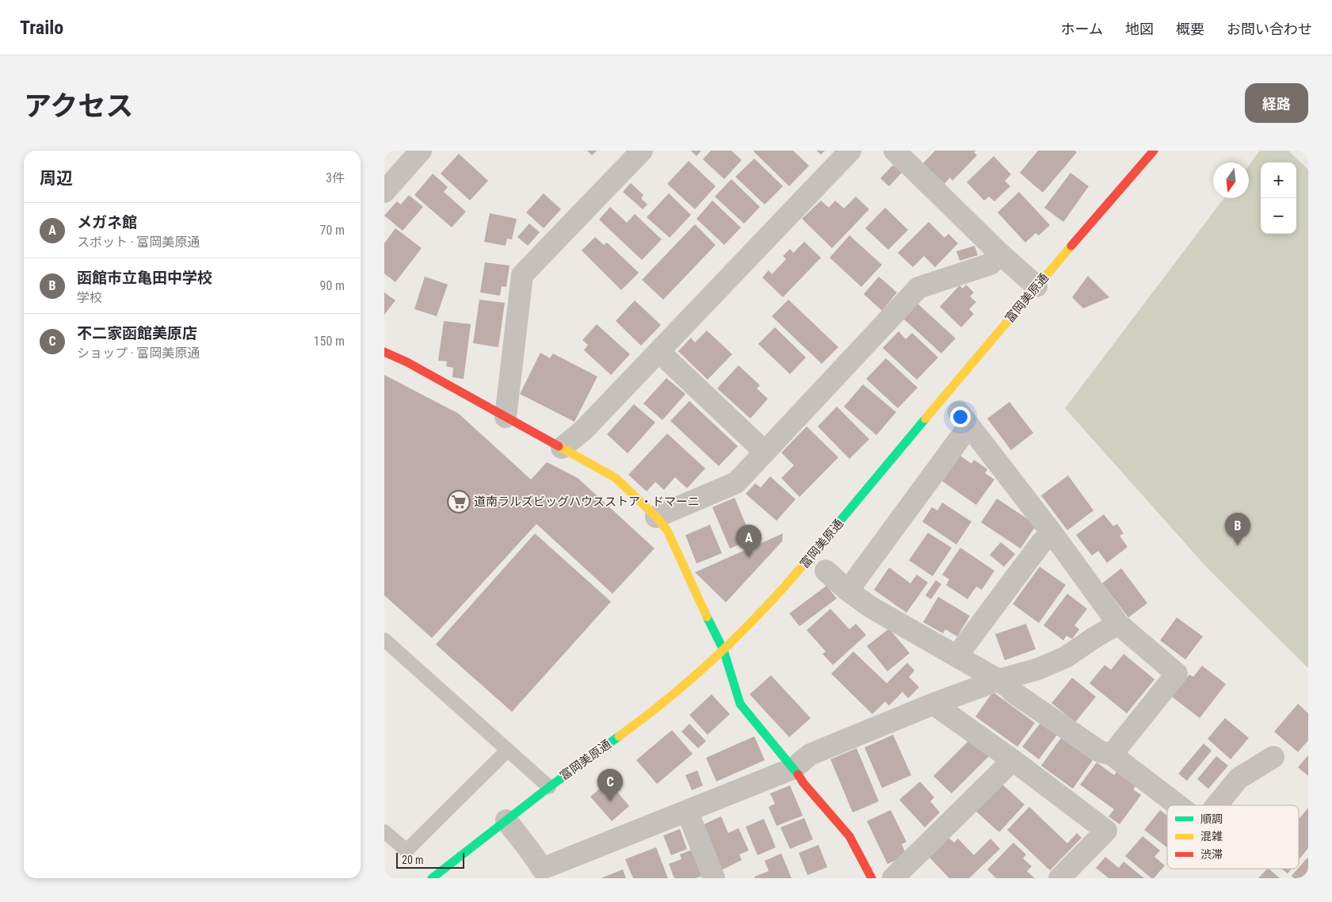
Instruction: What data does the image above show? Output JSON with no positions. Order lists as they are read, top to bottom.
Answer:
{
  "streets": {
    "street": ["富岡美原通"]
  },
  "places": {
    "supermarket": ["道南ラルズビッグハウスストア・ドマーニ"]
  },
  "legend": ["順調", "混雑", "渋滞"],
  "scale_bar": "20 m",
  "north": "bottom",
  "page": {
    "header": "Trailo",
    "nav": [
      "ホーム",
      "地図",
      "概要",
      "お問い合わせ"
    ],
    "title": "アクセス",
    "buttons": "経路",
    "heading": ["周辺", "3件"],
    "map_buttons": ["+", "−"],
    "list": [
      {
        "mark": "A",
        "name": "メガネ館",
        "note": "スポット · 富岡美原通",
        "value": "70 m"
      },
      {
        "mark": "B",
        "name": "函館市立亀田中学校",
        "note": "学校",
        "value": "90 m"
      },
      {
        "mark": "C",
        "name": "不二家函館美原店",
        "note": "ショップ · 富岡美原通",
        "value": "150 m"
      }
    ],
    "pins": ["B", "A", "C"],
    "scale": "20 m"
  }
}
